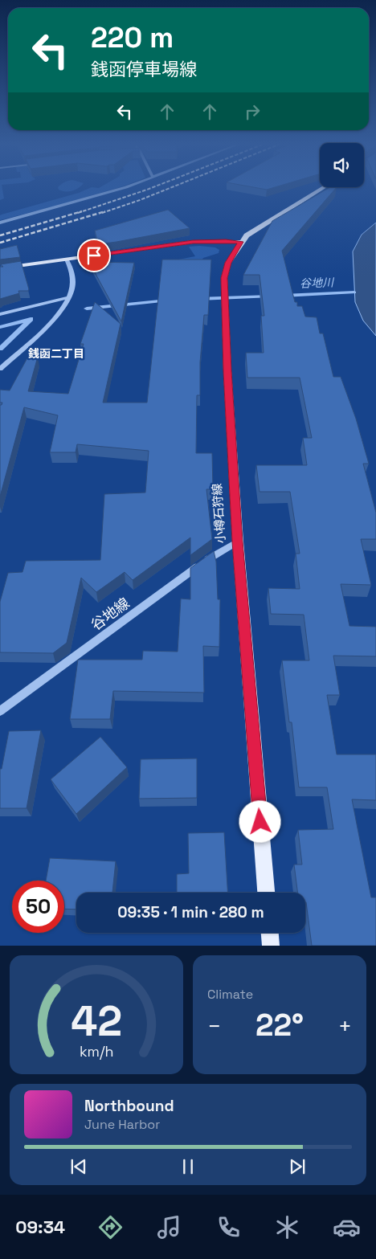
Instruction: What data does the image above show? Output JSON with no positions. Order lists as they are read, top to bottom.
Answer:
{
  "streets": {
    "main road": ["小樽石狩線"],
    "street": ["谷地線"]
  },
  "crossings": [
    ["小樽石狩線", "谷地線"]
  ],
  "districts": ["銭函二丁目"],
  "water": ["谷地川"],
  "page": {
    "turn": ["220 m", "銭函停車場線"],
    "limit": "50",
    "trip": "09:35 · 1 min · 280 m",
    "tile": "Climate",
    "heat": ["−", "22°", "+"],
    "song": ["Northbound", "June Harbor"],
    "tabs": "09:34",
    "gauge": ["42", "km/h"]
  }
}
